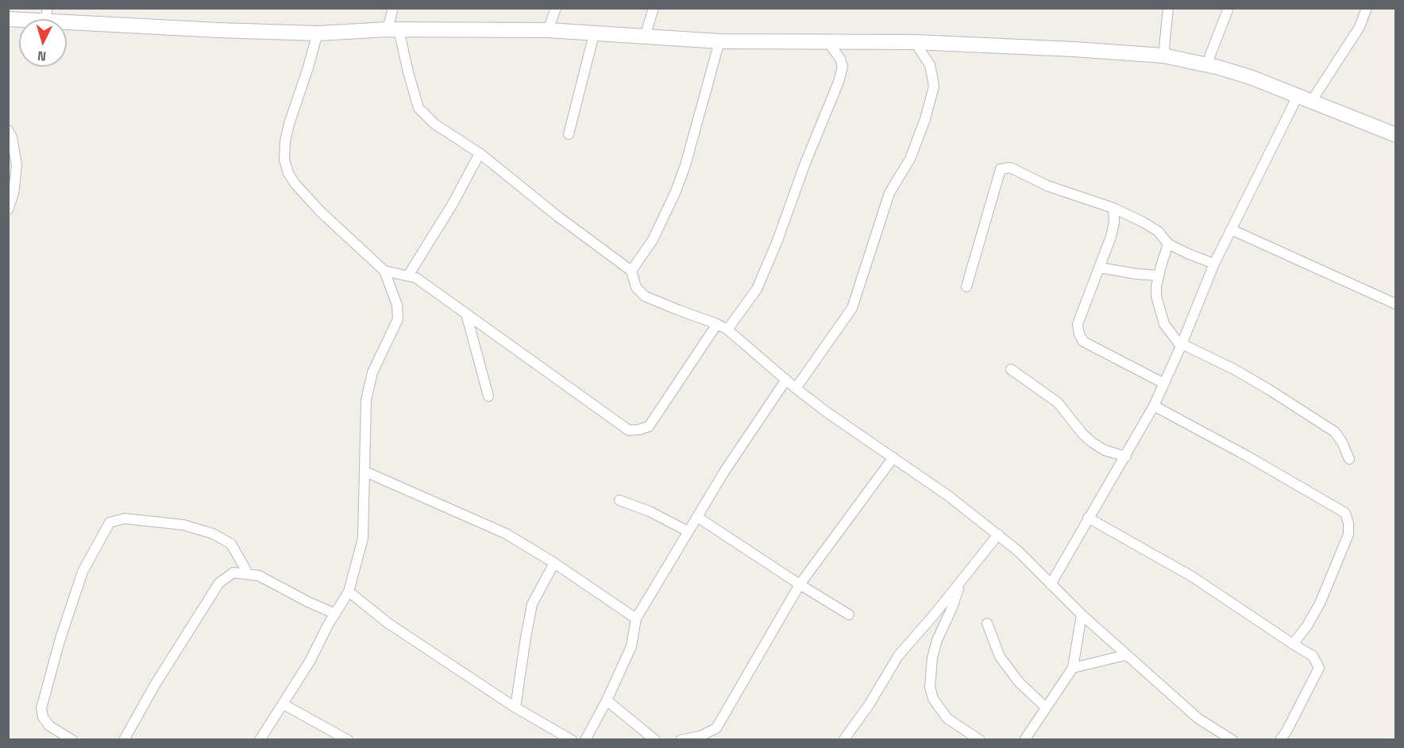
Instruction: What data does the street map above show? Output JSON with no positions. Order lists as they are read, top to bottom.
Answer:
{
  "north": "bottom"
}
